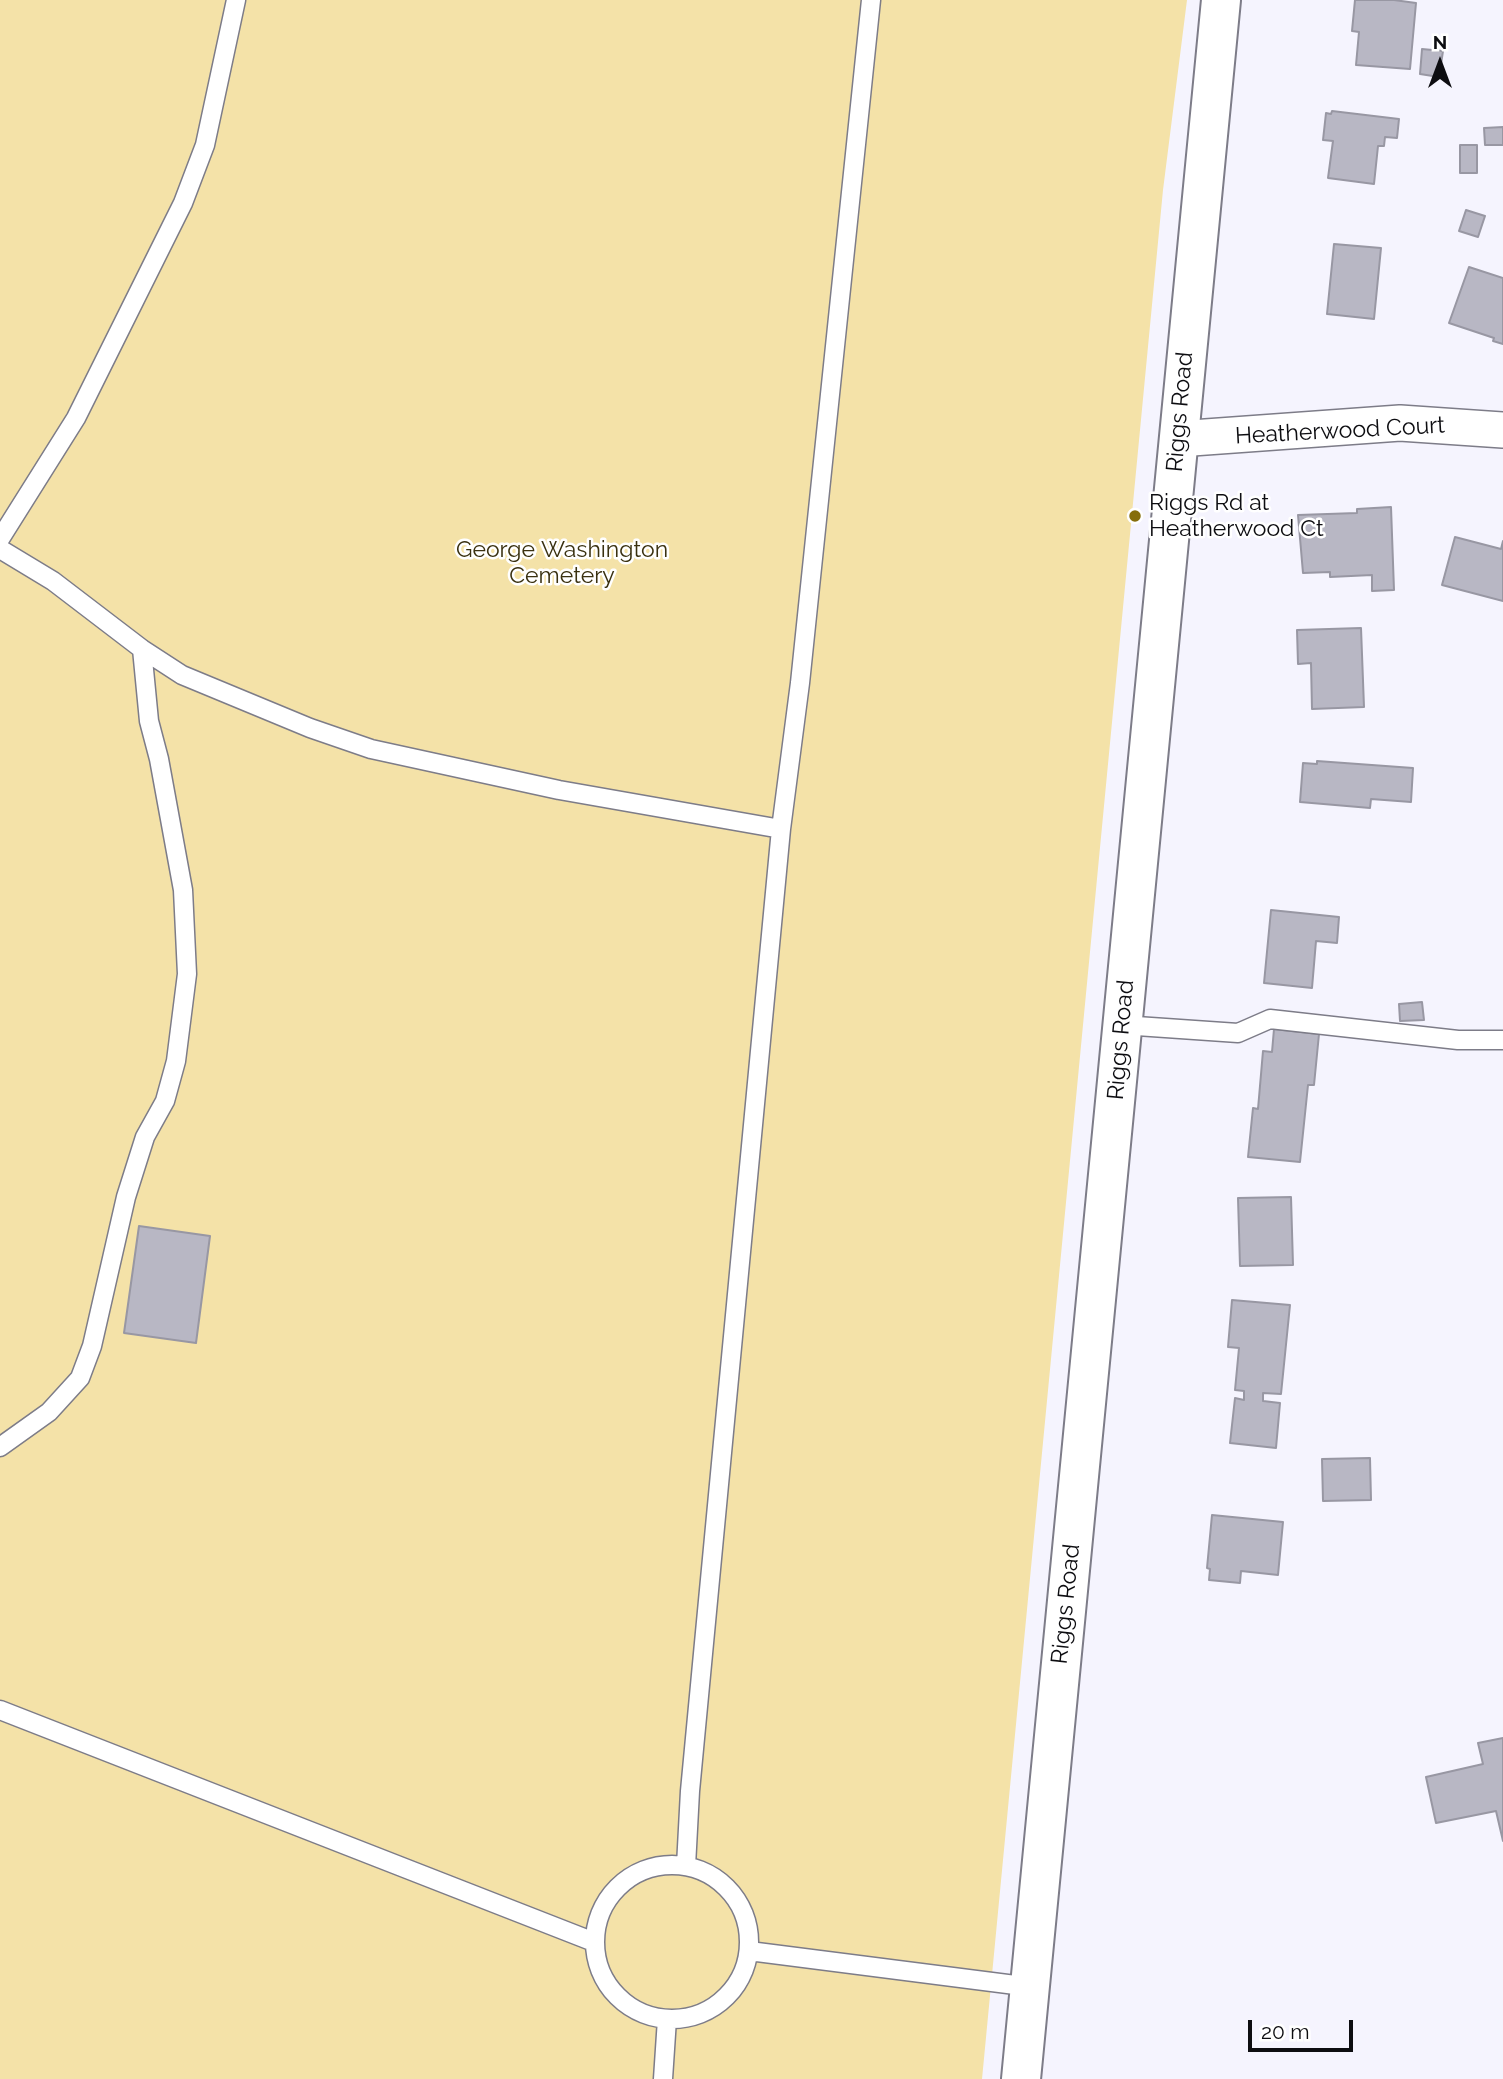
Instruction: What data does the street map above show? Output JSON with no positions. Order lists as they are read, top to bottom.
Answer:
{
  "streets": {
    "main road": ["Riggs Road"],
    "street": ["Heatherwood Court"]
  },
  "crossings": [
    ["Riggs Road", "Heatherwood Court"]
  ],
  "parks": ["George Washington Cemetery"],
  "places": ["Riggs Rd at Heatherwood Ct"],
  "scale_bar": "20 m",
  "north": "top"
}
